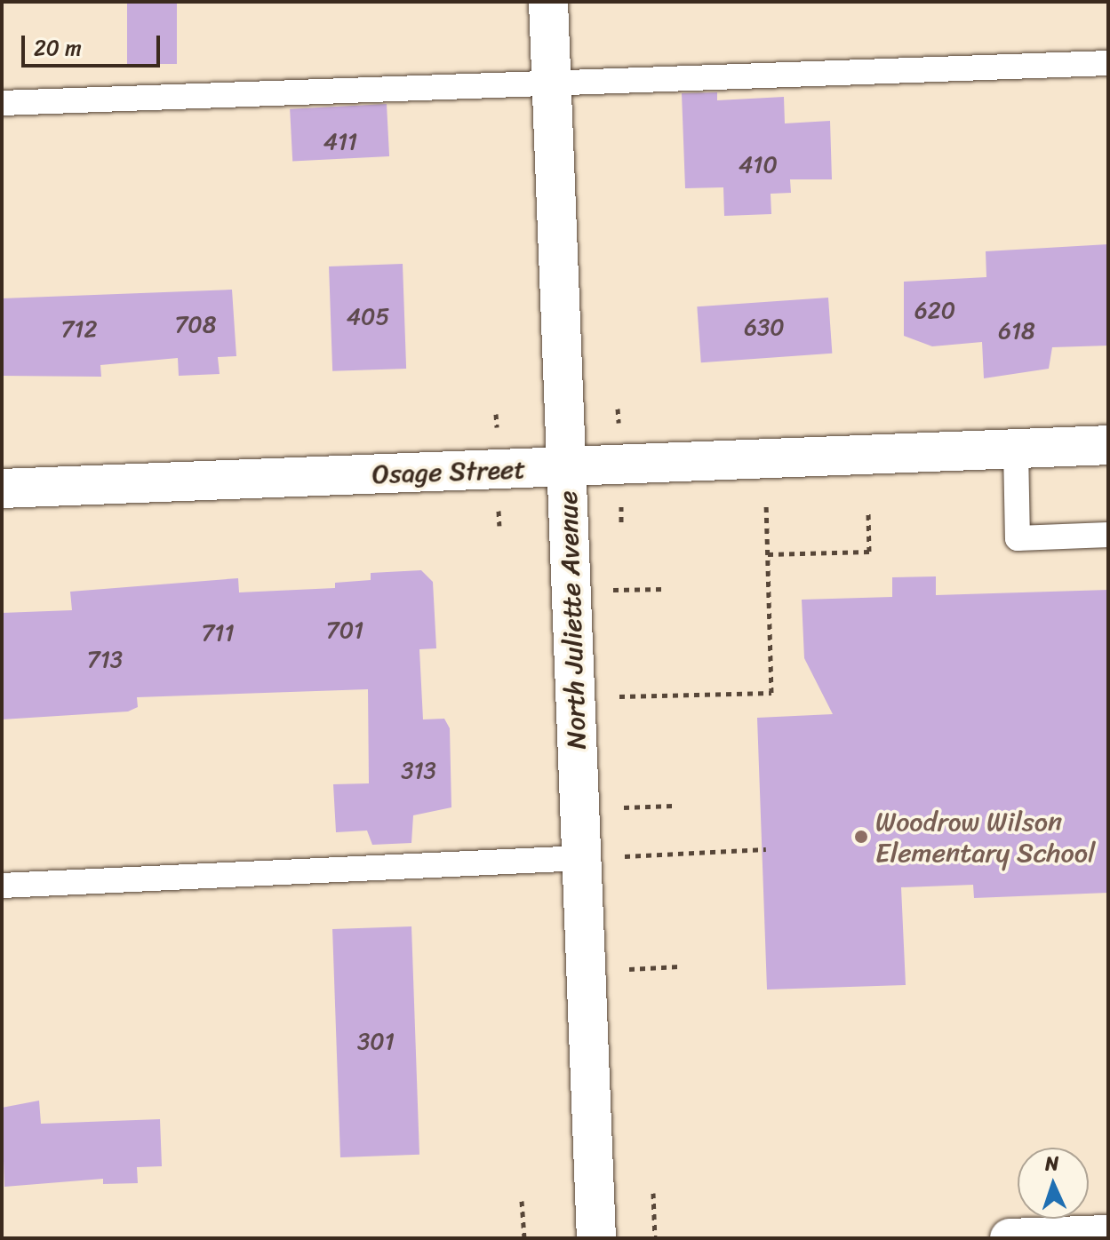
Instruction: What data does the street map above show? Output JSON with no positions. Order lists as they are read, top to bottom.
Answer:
{
  "streets": {
    "street": ["Osage Street", "North Juliette Avenue"]
  },
  "crossings": [
    ["Osage Street", "North Juliette Avenue"]
  ],
  "places": ["Woodrow Wilson Elementary School"],
  "house_numbers": [
    "411",
    "410",
    "620",
    "405",
    "708",
    "630",
    "712",
    "618",
    "701",
    "711",
    "713",
    "313",
    "301"
  ],
  "scale_bar": "20 m",
  "north": "top"
}
